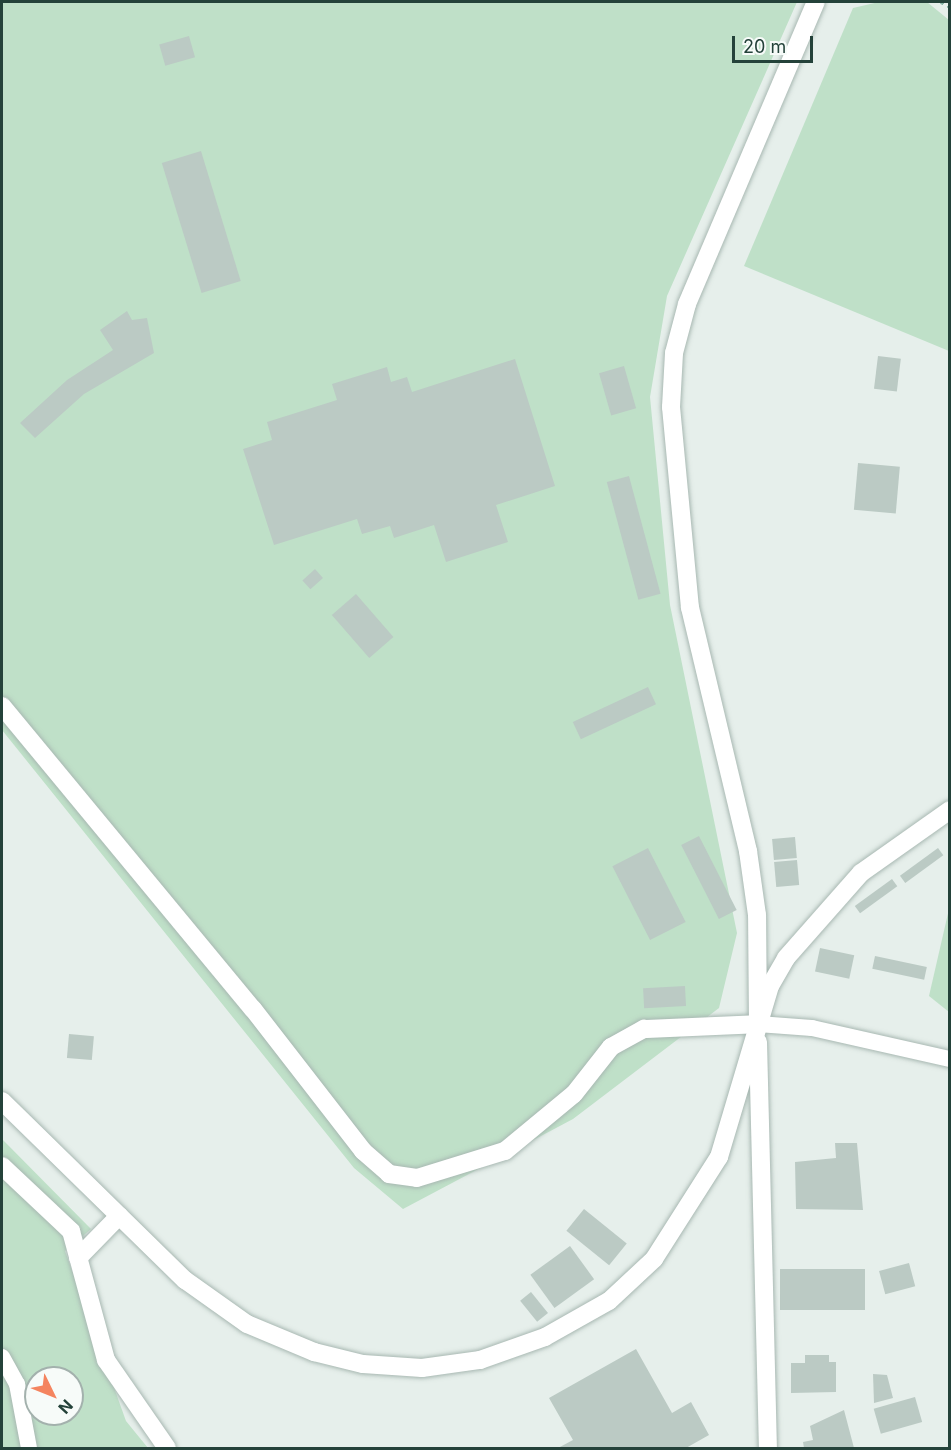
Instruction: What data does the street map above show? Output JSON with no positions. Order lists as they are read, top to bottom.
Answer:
{
  "scale_bar": "20 m",
  "north": "bottom right"
}
